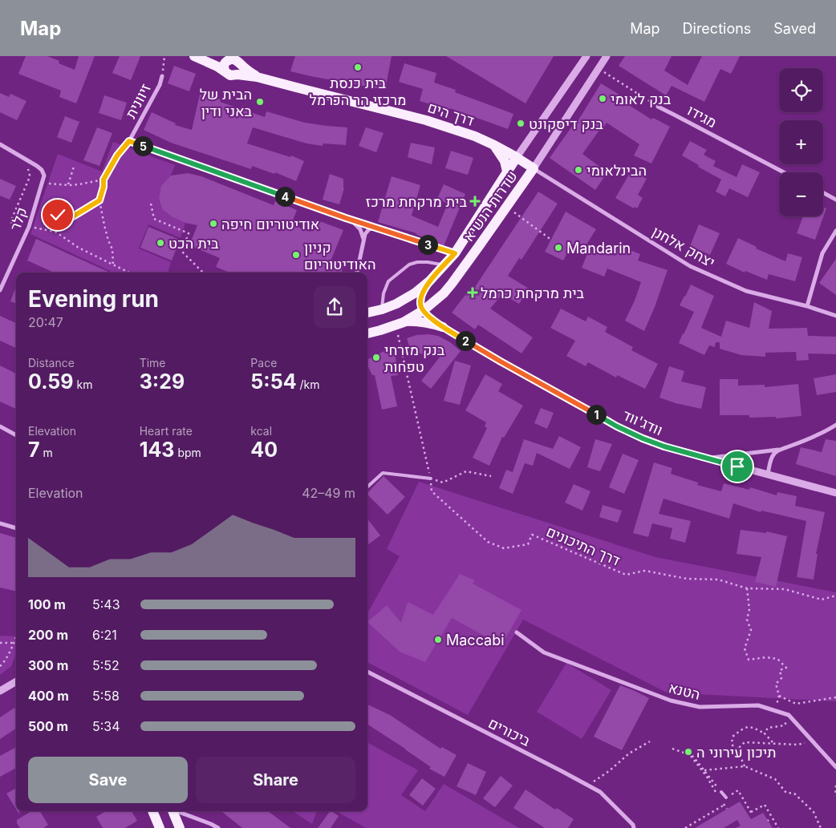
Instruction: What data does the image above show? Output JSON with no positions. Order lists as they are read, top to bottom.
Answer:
{
  "streets": {
    "main road": ["דרך הים", "שדרות הנשיא"],
    "street": [
      "זיוונית",
      "מגידו",
      "קלר",
      "יצחק אלחנן",
      "וודג'ווד",
      "הטנא",
      "ביכורים"
    ],
    "path": ["דרך התיכונים"]
  },
  "crossings": [
    ["דרך הים", "שדרות הנשיא"],
    ["דרך הים", "יצחק אלחנן"],
    ["שדרות הנשיא", "יצחק אלחנן"],
    ["שדרות הנשיא", "וודג'ווד"]
  ],
  "places": {
    "other": [
      "בית כנסת מרכזי הר הכרמל",
      "בנק לאומי",
      "הבית של באני ודין",
      "בנק דיסקונט",
      "הבינלאומי",
      "אודיטוריום חיפה",
      "בית הכט",
      "Mandarin",
      "קניון האודיטוריום",
      "בנק מזרחי טפחות",
      "Maccabi",
      "תיכון עירוני ה"
    ],
    "health": ["בית מרקחת מרכז", "בית מרקחת כרמל"]
  },
  "page": {
    "header": "Map",
    "nav": ["Map", "Directions", "Saved"],
    "map_buttons": ["+", "−"],
    "pins": [
      "5",
      "4",
      "3",
      "2",
      "1"
    ],
    "heading": ["Evening run", "20:47"],
    "stats": [
      ["Distance", "0.59 km"],
      ["Time", "3:29"],
      ["Pace", "5:54 /km"],
      ["Elevation", "7 m"],
      ["Heart rate", "143 bpm"],
      ["kcal", "40"]
    ],
    "chart": ["Elevation", "42–49 m"],
    "list": [
      {
        "name": "100 m",
        "note": "5:43"
      },
      {
        "name": "200 m",
        "note": "6:21"
      },
      {
        "name": "300 m",
        "note": "5:52"
      },
      {
        "name": "400 m",
        "note": "5:58"
      },
      {
        "name": "500 m",
        "note": "5:34"
      }
    ],
    "buttons": ["Save", "Share"]
  }
}
